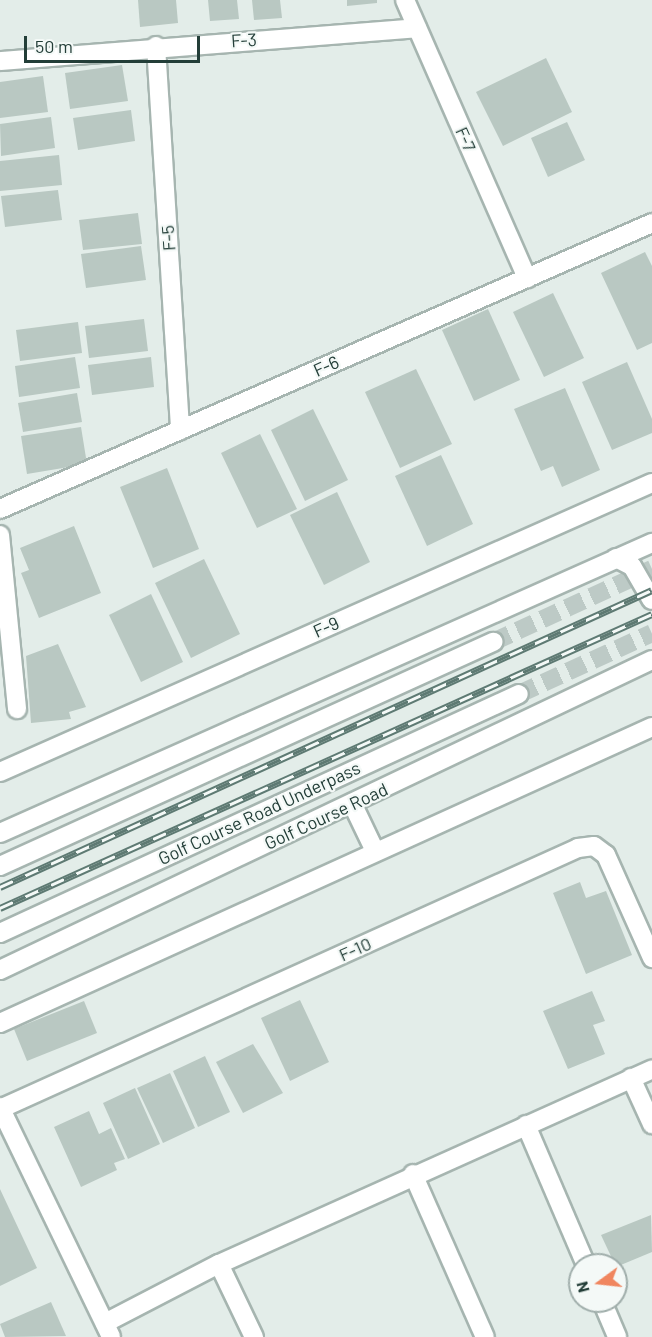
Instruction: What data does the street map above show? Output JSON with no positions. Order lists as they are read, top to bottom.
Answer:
{
  "streets": {
    "street": [
      "F-3",
      "F-7",
      "F-5",
      "F-6",
      "F-9",
      "Golf Course Road Underpass",
      "Golf Course Road",
      "F-10"
    ]
  },
  "crossings": [
    ["F-3", "F-7"],
    ["F-3", "F-5"],
    ["F-7", "F-6"],
    ["F-5", "F-6"]
  ],
  "scale_bar": "50 m",
  "north": "left"
}
